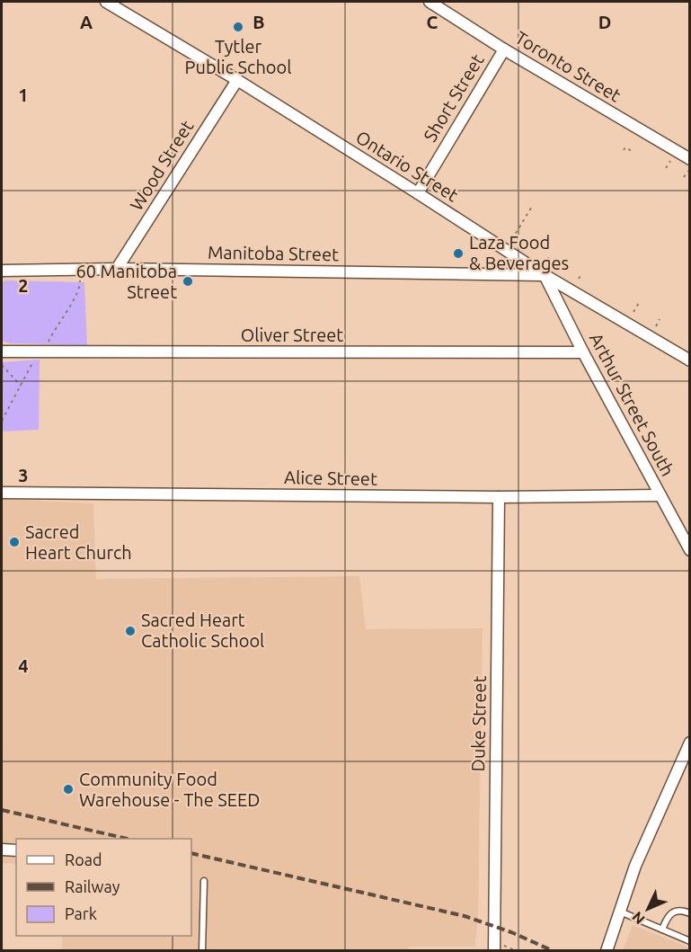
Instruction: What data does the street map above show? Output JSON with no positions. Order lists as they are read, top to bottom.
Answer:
{
  "streets": {
    "street": [
      "Toronto Street",
      "Short Street",
      "Wood Street",
      "Ontario Street",
      "Manitoba Street",
      "Oliver Street",
      "Arthur Street South",
      "Alice Street",
      "Duke Street"
    ]
  },
  "crossings": [
    ["Toronto Street", "Short Street"],
    ["Short Street", "Ontario Street"],
    ["Wood Street", "Ontario Street"],
    ["Wood Street", "Manitoba Street"],
    ["Ontario Street", "Manitoba Street"],
    ["Ontario Street", "Arthur Street South"],
    ["Manitoba Street", "Arthur Street South"],
    ["Oliver Street", "Arthur Street South"],
    ["Arthur Street South", "Alice Street"],
    ["Alice Street", "Duke Street"]
  ],
  "places": [
    "Tytler Public School",
    "Laza Food & Beverages",
    "60 Manitoba Street",
    "Sacred Heart Church",
    "Sacred Heart Catholic School",
    "Community Food Warehouse - The SEED"
  ],
  "legend": ["Road", "Railway", "Park"],
  "north": "bottom left",
  "grid": {
    "columns": [
      "A",
      "B",
      "C",
      "D"
    ],
    "rows": [
      "1",
      "2",
      "3",
      "4"
    ]
  }
}
